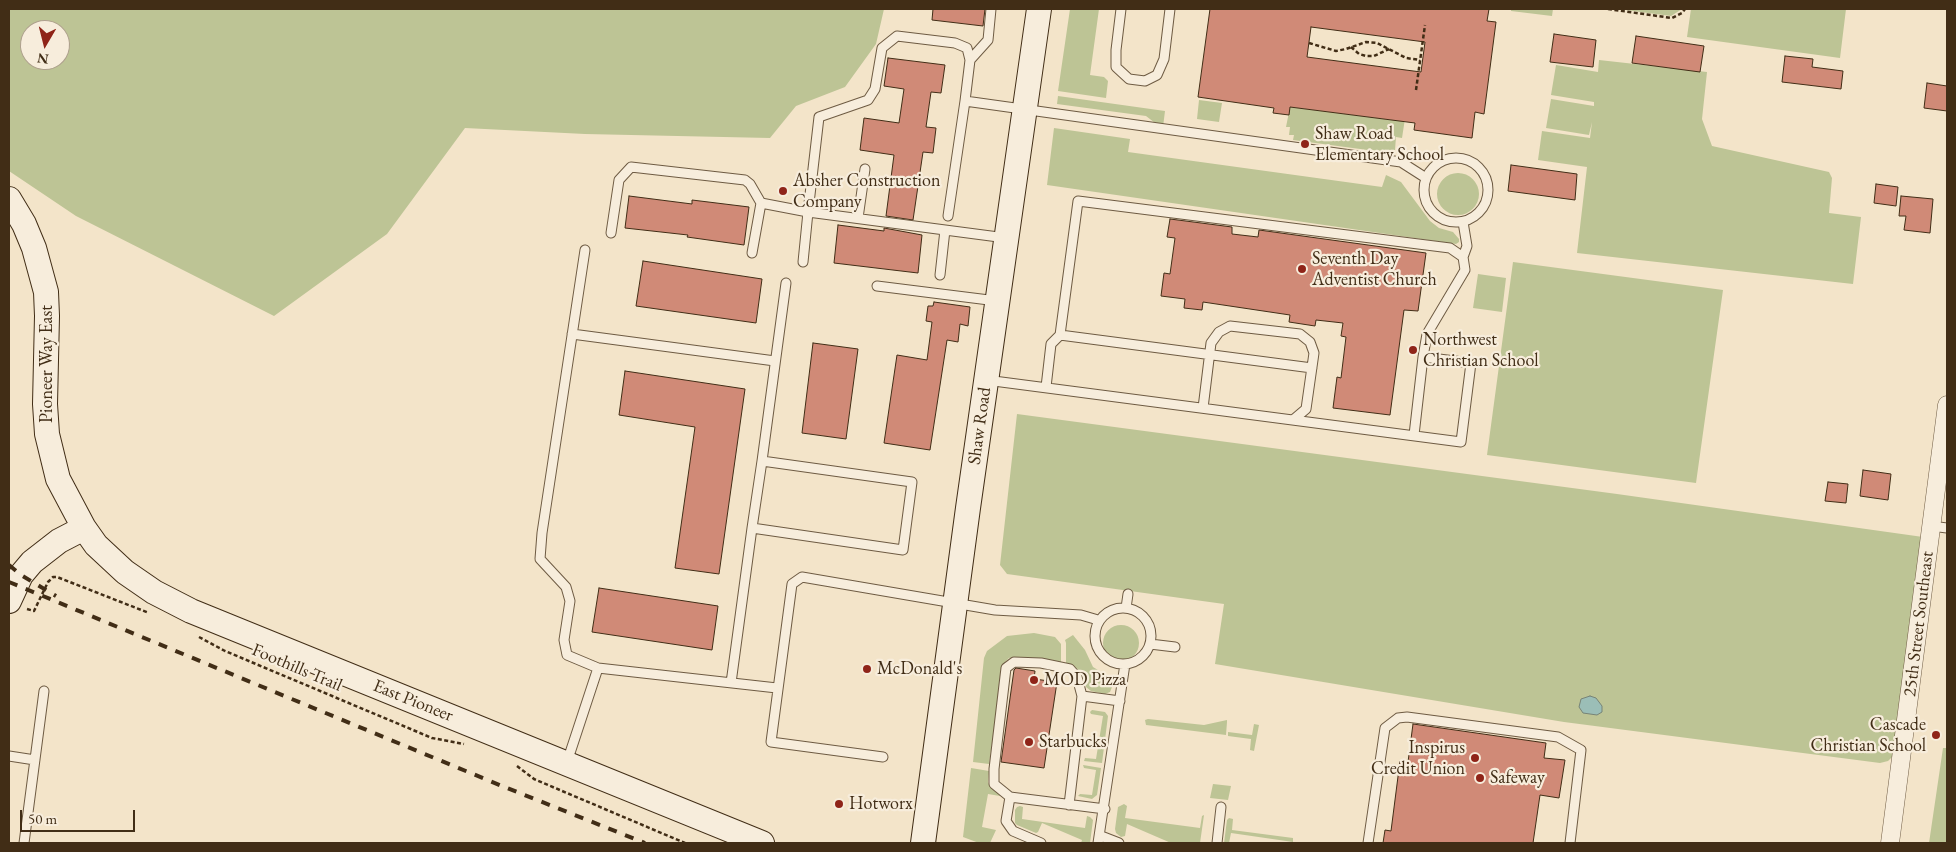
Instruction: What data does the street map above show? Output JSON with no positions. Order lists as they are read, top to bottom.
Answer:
{
  "streets": {
    "street": [
      "Pioneer Way East",
      "Shaw Road",
      "25th Street Southeast",
      "East Pioneer"
    ],
    "path": ["Foothills Trail"]
  },
  "crossings": [
    ["Pioneer Way East", "East Pioneer"]
  ],
  "places": [
    "Shaw Road Elementary School",
    "Absher Construction Company",
    "Seventh Day Adventist Church",
    "Northwest Christian School",
    "McDonald's",
    "MOD Pizza",
    "Cascade Christian School",
    "Starbucks",
    "Inspirus Credit Union",
    "Safeway",
    "Hotworx"
  ],
  "scale_bar": "50 m",
  "north": "bottom"
}
